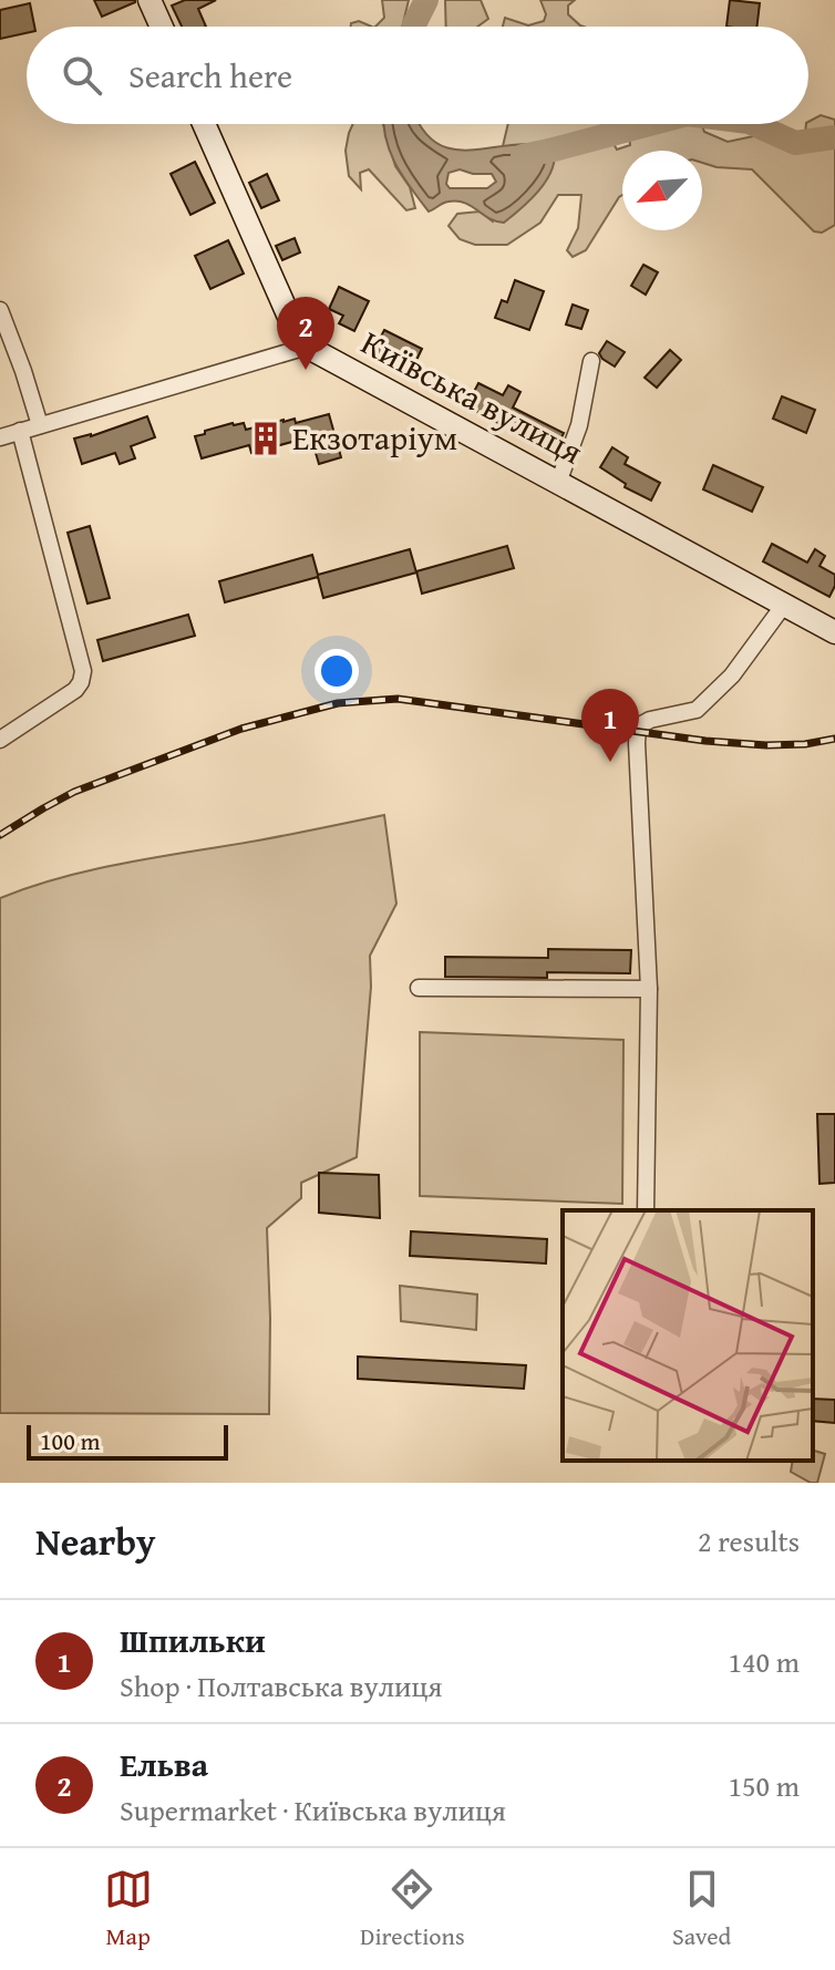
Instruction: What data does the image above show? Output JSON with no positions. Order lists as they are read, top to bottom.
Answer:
{
  "streets": {
    "main road": ["Київська вулиця"]
  },
  "places": {
    "building": ["Екзотаріум"]
  },
  "scale_bar": "100 m",
  "north": "bottom left",
  "page": {
    "search": "Search here",
    "pins": ["2", "1"],
    "scale": "100 m",
    "heading": ["Nearby", "2 results"],
    "list": [
      {
        "mark": "1",
        "name": "Шпильки",
        "note": "Shop · Полтавська вулиця",
        "value": "140 m"
      },
      {
        "mark": "2",
        "name": "Ельва",
        "note": "Supermarket · Київська вулиця",
        "value": "150 m"
      }
    ],
    "nav": ["Map", "Directions", "Saved"]
  }
}
